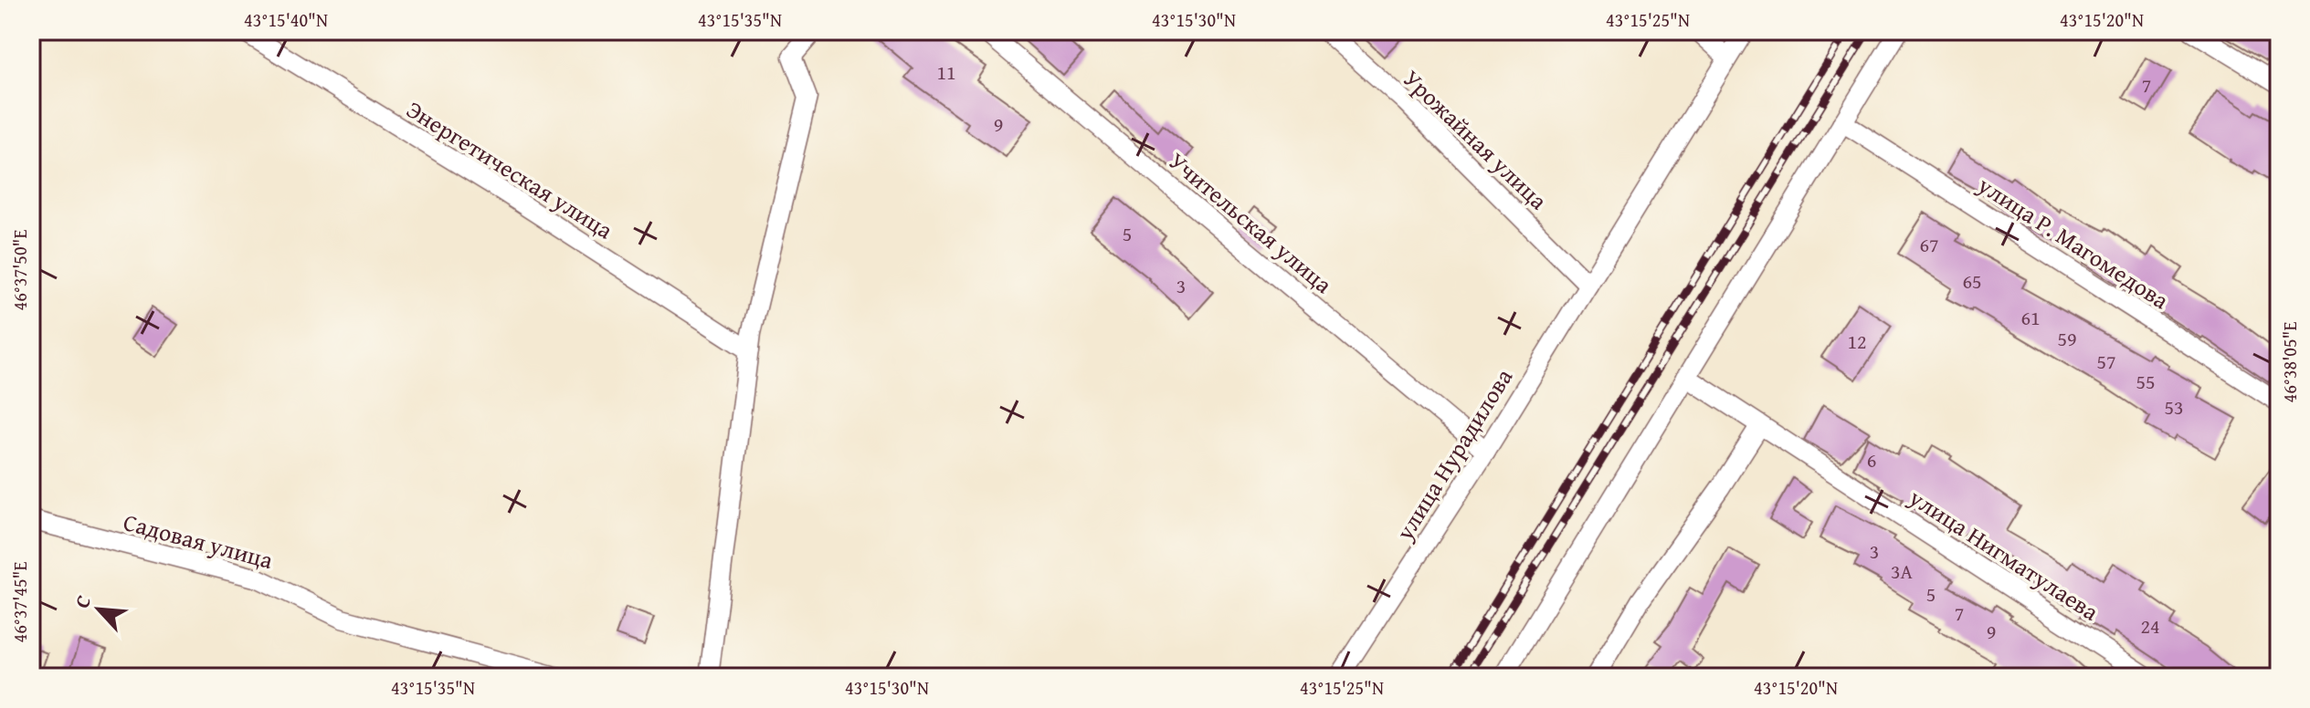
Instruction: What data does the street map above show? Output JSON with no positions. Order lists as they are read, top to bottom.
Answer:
{
  "streets": {
    "street": [
      "Урожайная улица",
      "Энергетическая улица",
      "Учительская улица",
      "улица Р. Магомедова",
      "улица Нурадилова",
      "Садовая улица",
      "улица Нигматулаева"
    ]
  },
  "crossings": [
    ["Урожайная улица", "улица Нурадилова"],
    ["Учительская улица", "улица Нурадилова"]
  ],
  "house_numbers": [
    "11",
    "7",
    "9",
    "5",
    "67",
    "65",
    "3",
    "61",
    "59",
    "12",
    "57",
    "55",
    "53",
    "6",
    "3",
    "3А",
    "5",
    "7",
    "24",
    "9"
  ],
  "north": "top left",
  "coordinates": [
    "43°15'40\"N",
    "43°15'35\"N",
    "43°15'30\"N",
    "43°15'25\"N",
    "43°15'20\"N",
    "46°37'50\"E",
    "46°38'05\"E",
    "46°37'45\"E"
  ]
}
